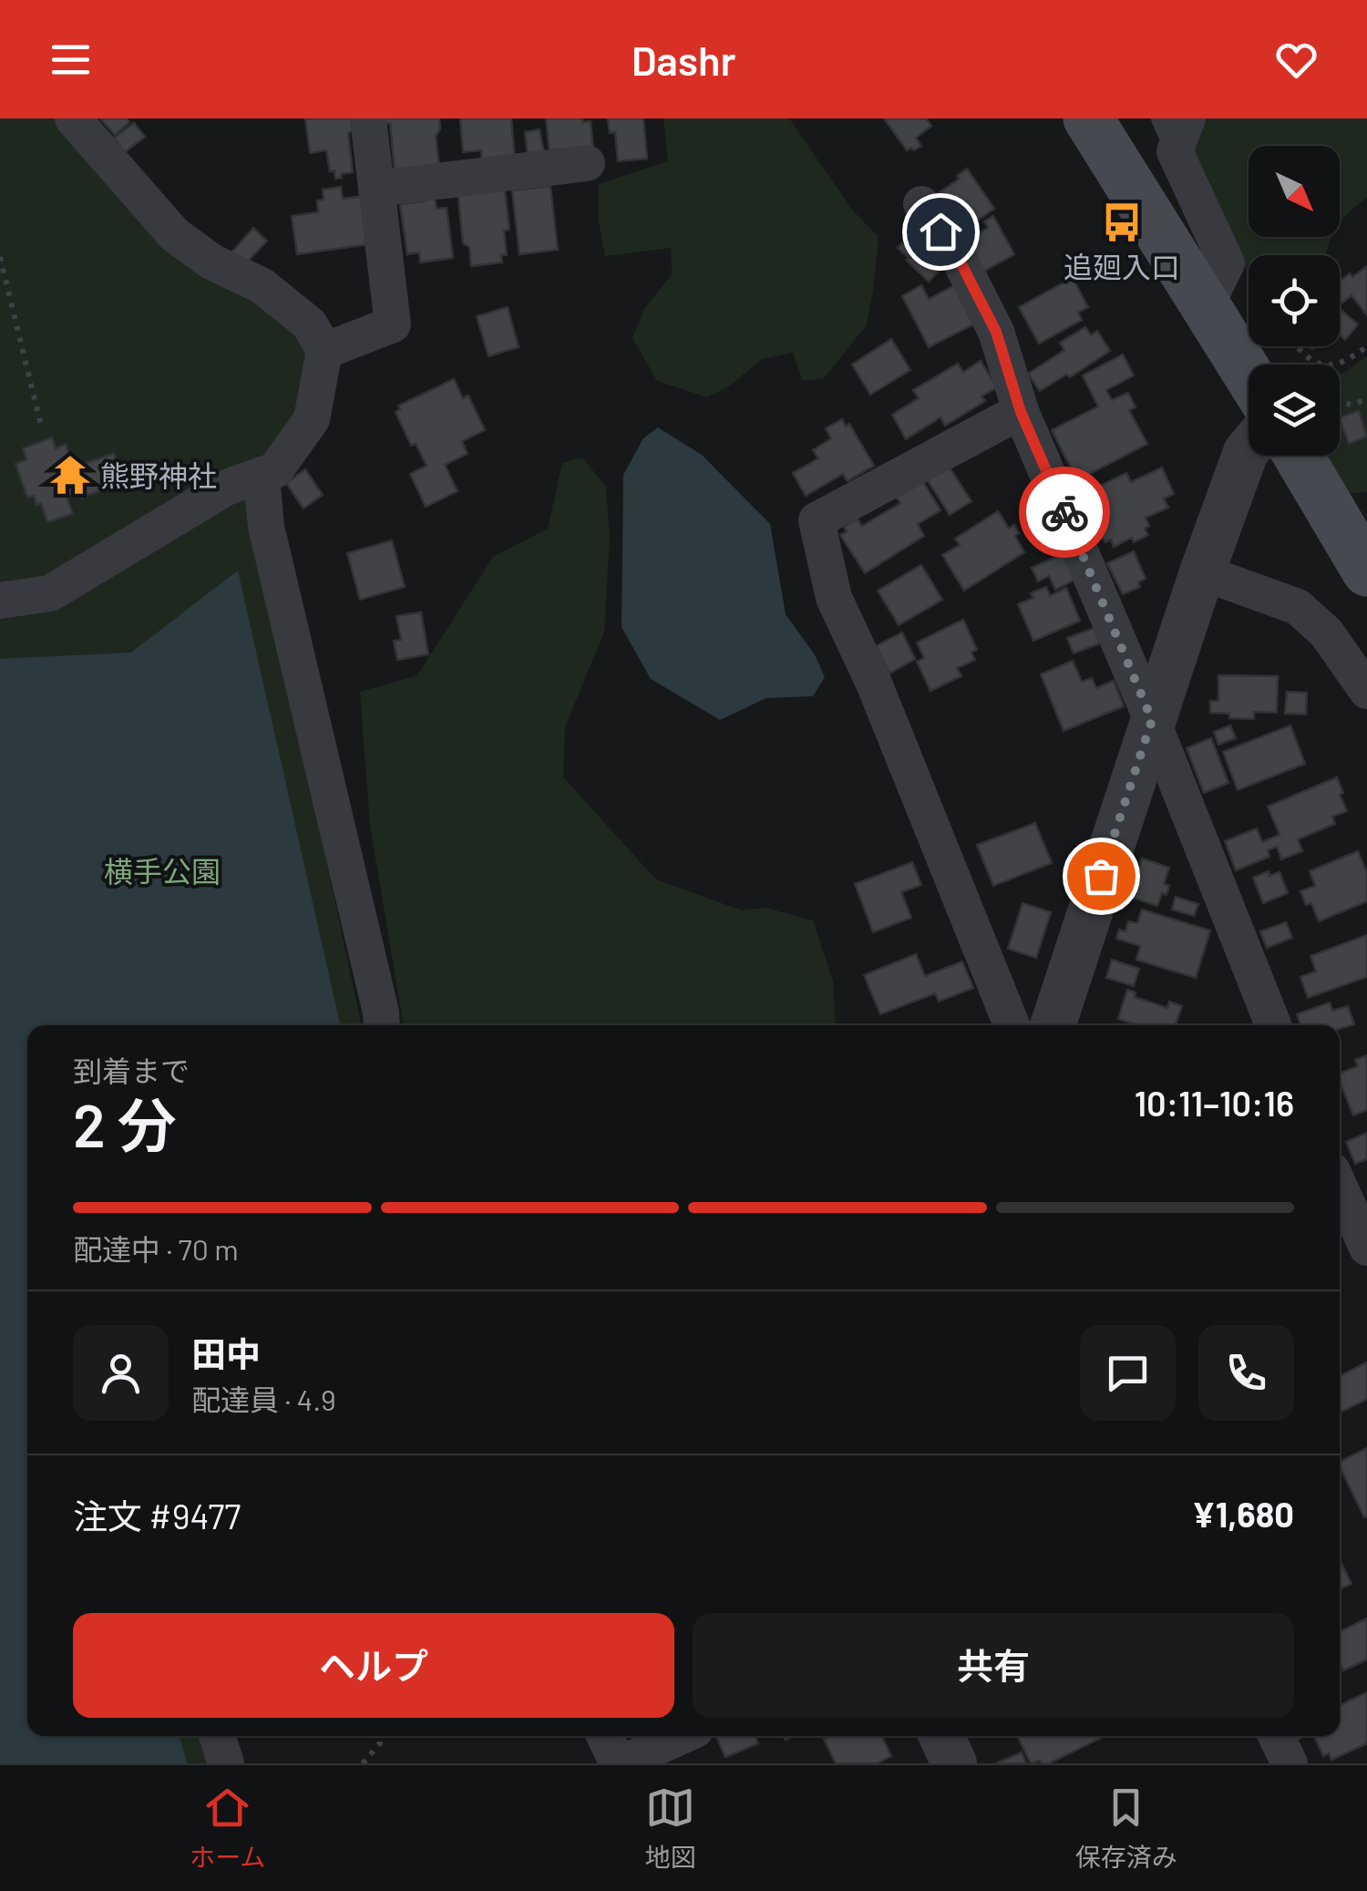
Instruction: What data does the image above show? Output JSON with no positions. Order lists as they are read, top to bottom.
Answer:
{
  "parks": ["横手公園"],
  "places": {
    "bus stop": ["追廻入口"],
    "temple": ["熊野神社"]
  },
  "north": "bottom right",
  "page": {
    "header": "Dashr",
    "heading": ["2 分", "到着まで", "10:11–10:16"],
    "panel": [
      "田中",
      "配達員 · 4.9",
      "注文 #9477",
      "¥1,680"
    ],
    "bar": "配達中 · 70 m",
    "buttons": ["ヘルプ", "共有"],
    "tabs": ["ホーム", "地図", "保存済み"]
  }
}
